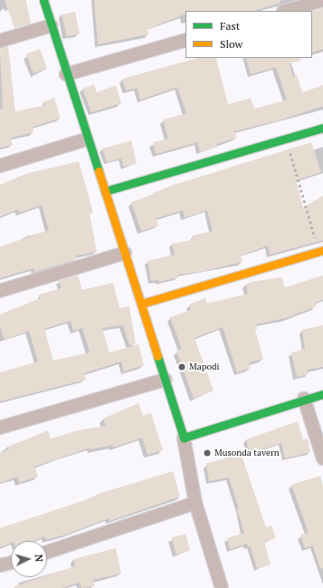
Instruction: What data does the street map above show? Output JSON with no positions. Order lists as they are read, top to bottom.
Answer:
{
  "places": ["Mapodi", "Musonda tavern"],
  "legend": ["Fast", "Slow"],
  "north": "right"
}
